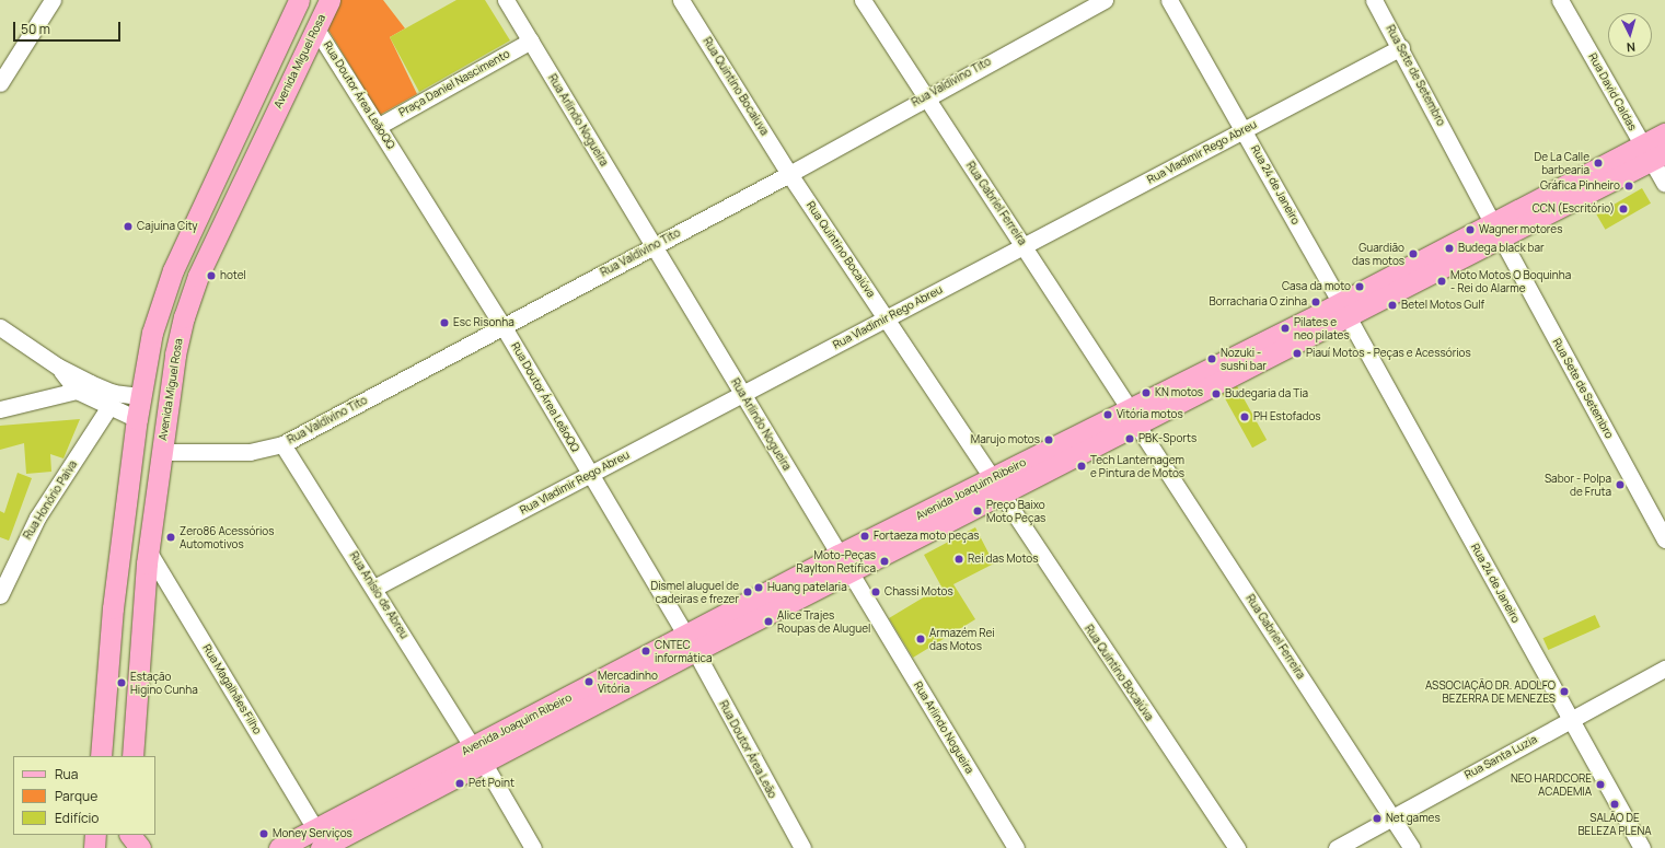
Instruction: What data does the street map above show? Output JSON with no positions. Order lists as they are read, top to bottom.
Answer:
{
  "streets": {
    "main road": ["Avenida Miguel Rosa", "Avenida Joaquim Ribeiro"],
    "street": [
      "Rua Sete de Setembro",
      "Rua Valdivino Tito",
      "Praça Daniel Nascimento",
      "Rua Quintino Bocaiuva",
      "Rua David Caldas",
      "Rua Doutor Área LeãoQQ",
      "Rua Arlindo Nogueira",
      "Rua Vladimir Rego Abreu",
      "Rua 24 de Janeiro",
      "Rua Gabriel Ferreira",
      "Rua Quintino Bocaiúva",
      "Rua Honório Paiva",
      "Rua Anísio de Abreu",
      "Rua Magalhães Filho",
      "Rua Doutor Área Leão",
      "Rua Santa Luzia"
    ]
  },
  "crossings": [
    ["Avenida Miguel Rosa", "Rua Valdivino Tito"],
    ["Avenida Miguel Rosa", "Rua Doutor Área LeãoQQ"],
    ["Avenida Miguel Rosa", "Rua Magalhães Filho"],
    ["Rua Sete de Setembro", "Rua Vladimir Rego Abreu"],
    ["Rua Sete de Setembro", "Avenida Joaquim Ribeiro"],
    ["Rua Valdivino Tito", "Rua Quintino Bocaiuva"],
    ["Rua Valdivino Tito", "Rua Doutor Área LeãoQQ"],
    ["Rua Valdivino Tito", "Rua Arlindo Nogueira"],
    ["Rua Valdivino Tito", "Rua Gabriel Ferreira"],
    ["Rua Valdivino Tito", "Rua Quintino Bocaiúva"],
    ["Rua Valdivino Tito", "Rua Anísio de Abreu"],
    ["Praça Daniel Nascimento", "Rua Doutor Área LeãoQQ"],
    ["Praça Daniel Nascimento", "Rua Arlindo Nogueira"],
    ["Rua Quintino Bocaiuva", "Rua Quintino Bocaiúva"],
    ["Rua David Caldas", "Avenida Joaquim Ribeiro"],
    ["Rua Doutor Área LeãoQQ", "Rua Vladimir Rego Abreu"],
    ["Rua Doutor Área LeãoQQ", "Avenida Joaquim Ribeiro"],
    ["Rua Doutor Área LeãoQQ", "Rua Doutor Área Leão"],
    ["Rua Arlindo Nogueira", "Rua Vladimir Rego Abreu"],
    ["Rua Arlindo Nogueira", "Avenida Joaquim Ribeiro"],
    ["Rua Vladimir Rego Abreu", "Rua 24 de Janeiro"],
    ["Rua Vladimir Rego Abreu", "Rua Gabriel Ferreira"],
    ["Rua Vladimir Rego Abreu", "Rua Quintino Bocaiúva"],
    ["Rua Vladimir Rego Abreu", "Rua Anísio de Abreu"],
    ["Rua 24 de Janeiro", "Avenida Joaquim Ribeiro"],
    ["Rua 24 de Janeiro", "Rua Santa Luzia"],
    ["Rua Gabriel Ferreira", "Avenida Joaquim Ribeiro"],
    ["Rua Gabriel Ferreira", "Rua Santa Luzia"],
    ["Rua Quintino Bocaiúva", "Avenida Joaquim Ribeiro"],
    ["Avenida Joaquim Ribeiro", "Rua Anísio de Abreu"],
    ["Avenida Joaquim Ribeiro", "Rua Magalhães Filho"],
    ["Avenida Joaquim Ribeiro", "Rua Doutor Área Leão"]
  ],
  "places": [
    "De La Calle barbearia",
    "Gráfica Pinheiro",
    "CCN (Escritório)",
    "Cajuína City",
    "Wagner motores",
    "Budega black bar",
    "Guardião das motos",
    "hotel",
    "Moto Motos O Boquinha - Rei do Alarme",
    "Casa da moto",
    "Borracharia O zinha",
    "Betel Motos Gulf",
    "Esc Risonha",
    "Pilates e neo pilates",
    "Piauí Motos - Peças e Acessórios",
    "Nozuki - sushi bar",
    "KN motos",
    "Budegaria da Tia",
    "Vitória motos",
    "PH Estofados",
    "PBK-Sports",
    "Marujo motos",
    "Tech Lanternagem e Pintura de Motos",
    "Sabor - Polpa de Fruta",
    "Preço Baixo Moto Peças",
    "Fortaeza moto peças",
    "Zero86 Acessórios Automotivos",
    "Rei das Motos",
    "Moto-Peças Raylton Retífica",
    "Huang patelaria",
    "Dismel aluguel de cadeiras e frezer",
    "Chassi Motos",
    "Alice Trajes Roupas de Aluguel",
    "Armazém Rei das Motos",
    "CNTEC informática",
    "Mercadinho Vitória",
    "Estação Higino Cunha",
    "ASSOCIAÇÃO DR. ADOLFO BEZERRA DE MENEZES",
    "Pet Point",
    "NEO HARDCORE ACADEMIA",
    "SALÃO DE BELEZA PLENA",
    "Net games",
    "Money Serviços"
  ],
  "legend": ["Rua", "Parque", "Edifício"],
  "scale_bar": "50 m",
  "north": "bottom"
}
